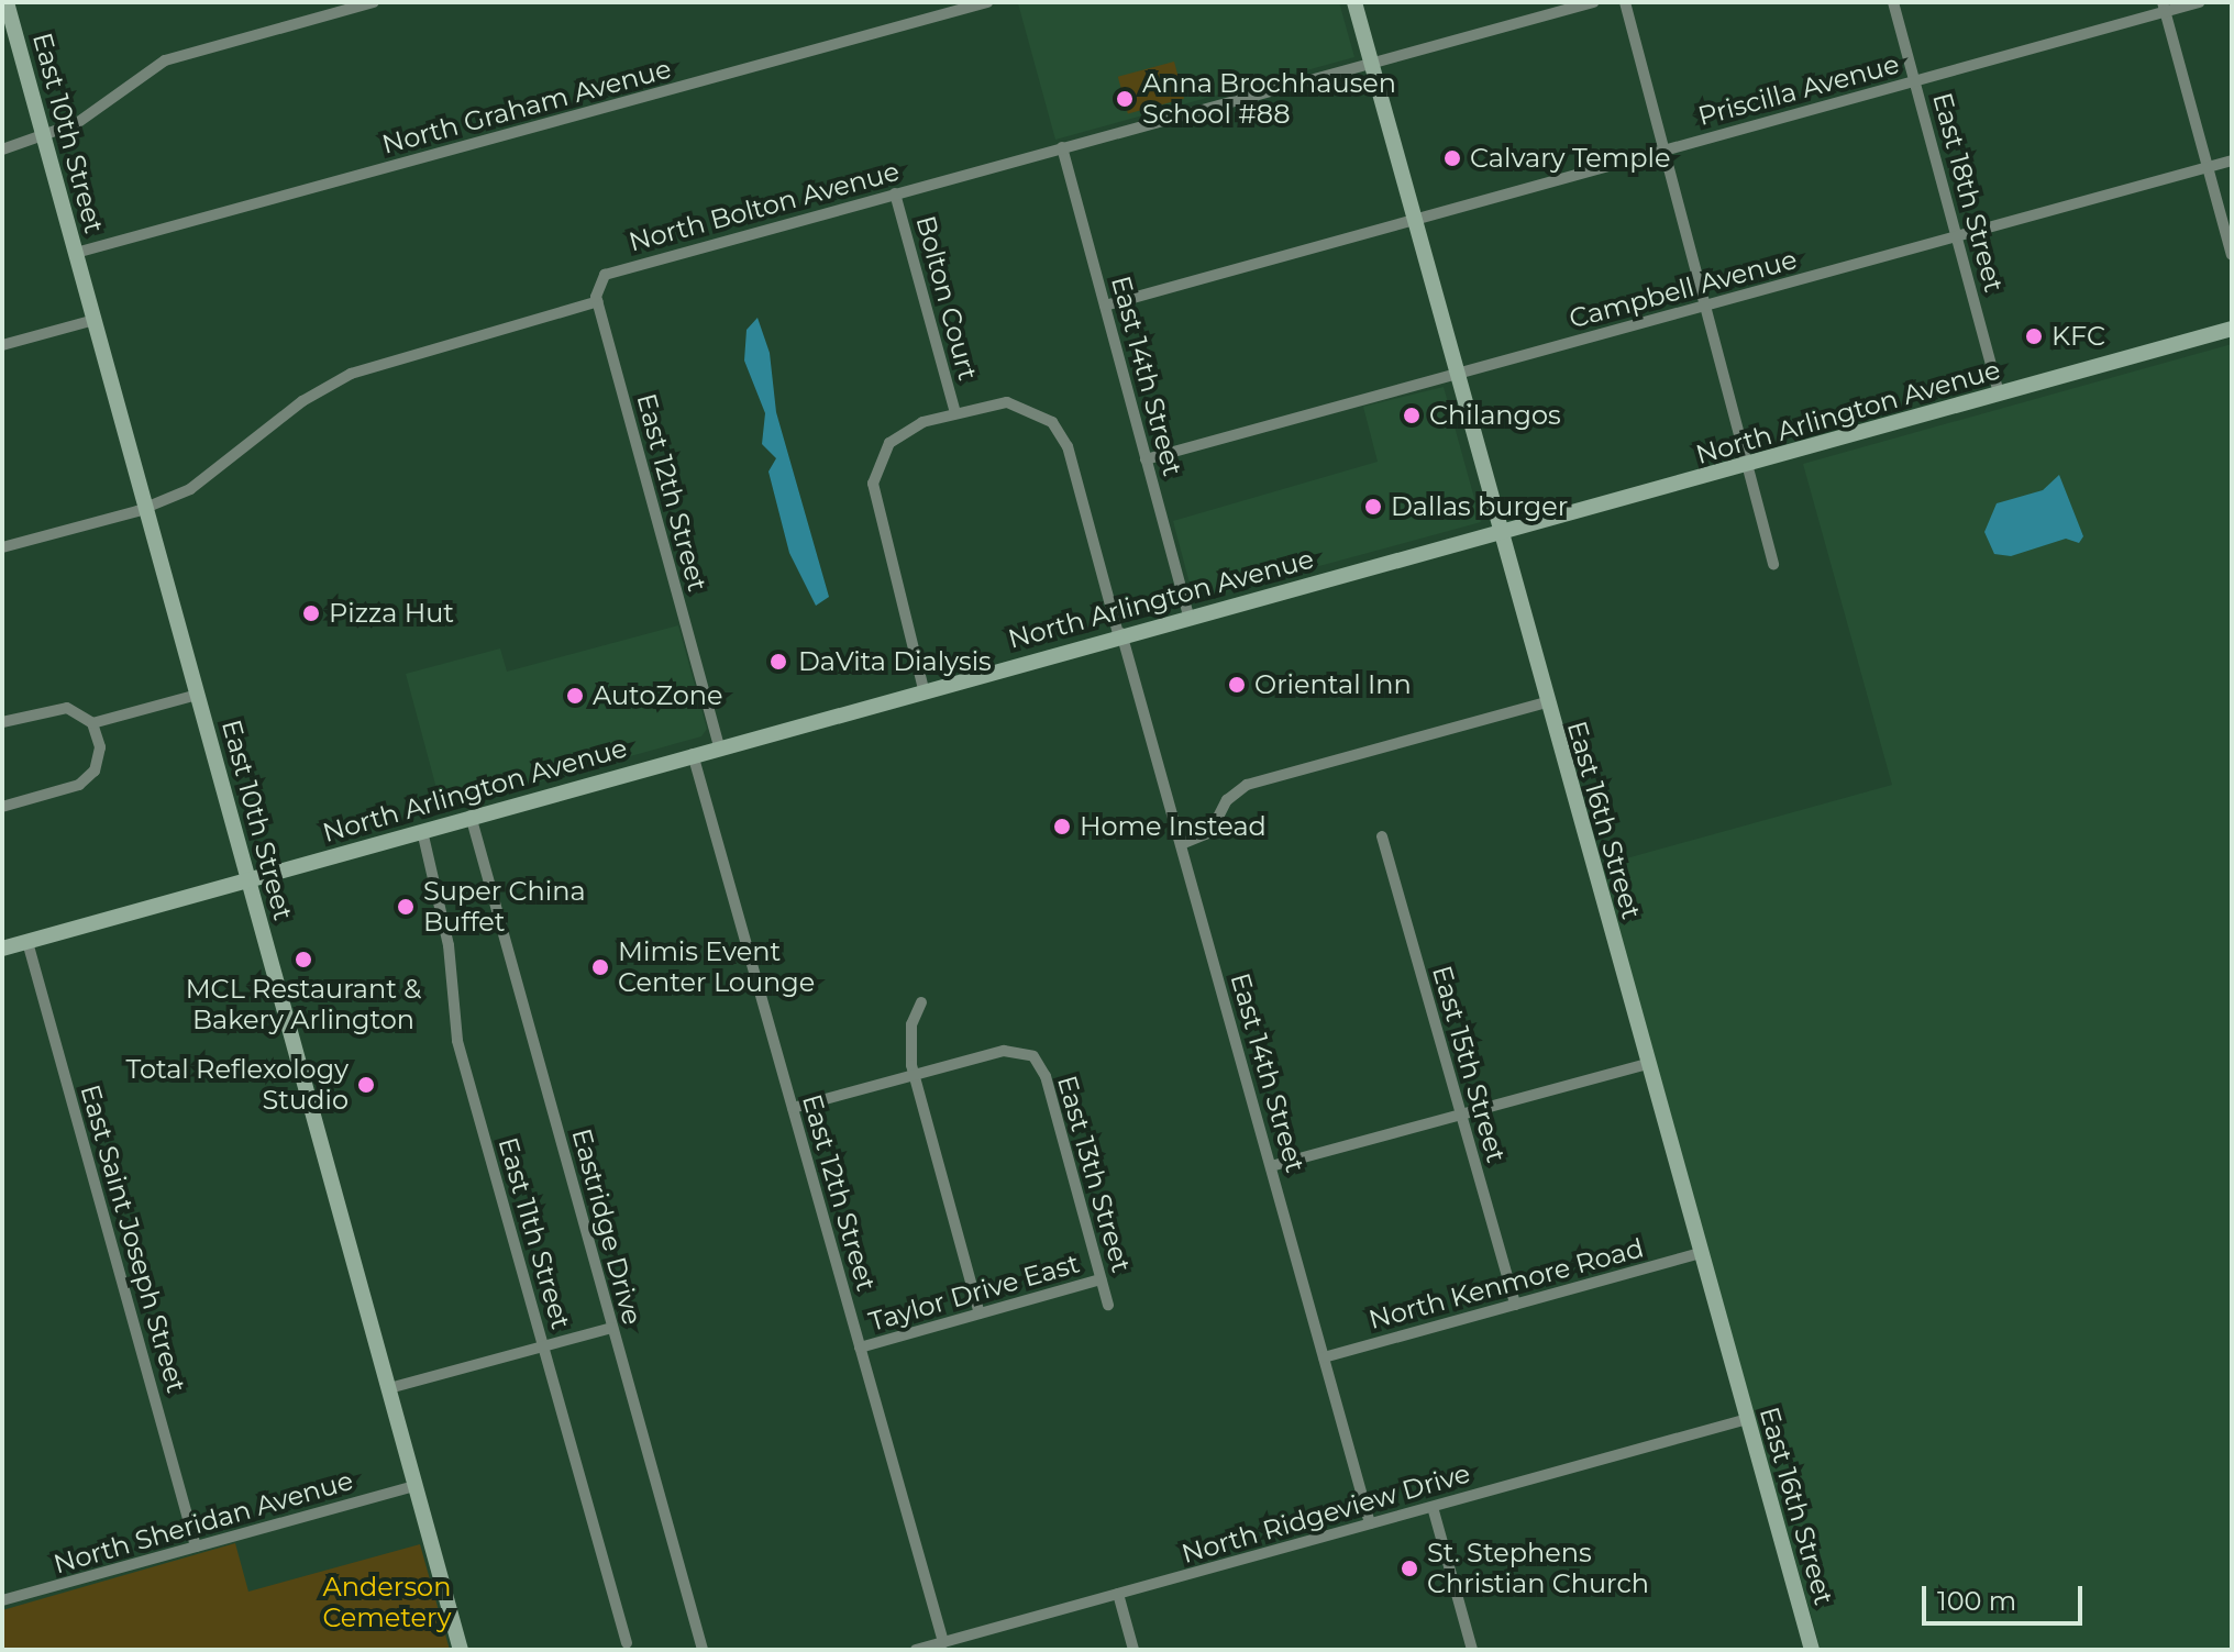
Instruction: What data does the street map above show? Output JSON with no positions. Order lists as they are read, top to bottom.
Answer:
{
  "streets": {
    "main road": ["East 10th Street", "North Arlington Avenue", "East 16th Street"],
    "street": [
      "Priscilla Avenue",
      "North Graham Avenue",
      "East 18th Street",
      "North Bolton Avenue",
      "Campbell Avenue",
      "Bolton Court",
      "East 14th Street",
      "East 12th Street",
      "East 15th Street",
      "East 13th Street",
      "Eastridge Drive",
      "East 11th Street",
      "East Saint Joseph Street",
      "North Kenmore Road",
      "Taylor Drive East",
      "North Ridgeview Drive",
      "North Sheridan Avenue"
    ]
  },
  "crossings": [
    ["Priscilla Avenue", "East 18th Street"],
    ["Priscilla Avenue", "East 14th Street"],
    ["Priscilla Avenue", "East 16th Street"],
    ["North Graham Avenue", "East 10th Street"],
    ["East 10th Street", "North Arlington Avenue"],
    ["East 10th Street", "North Sheridan Avenue"],
    ["East 18th Street", "Campbell Avenue"],
    ["East 18th Street", "North Arlington Avenue"],
    ["North Bolton Avenue", "Bolton Court"],
    ["North Bolton Avenue", "East 14th Street"],
    ["North Bolton Avenue", "East 12th Street"],
    ["North Bolton Avenue", "East 16th Street"],
    ["Campbell Avenue", "East 14th Street"],
    ["Campbell Avenue", "East 16th Street"],
    ["Bolton Court", "East 14th Street"],
    ["East 14th Street", "North Arlington Avenue"],
    ["East 14th Street", "North Kenmore Road"],
    ["East 14th Street", "North Ridgeview Drive"],
    ["North Arlington Avenue", "East 12th Street"],
    ["North Arlington Avenue", "East 16th Street"],
    ["North Arlington Avenue", "Eastridge Drive"],
    ["North Arlington Avenue", "East 11th Street"],
    ["North Arlington Avenue", "East Saint Joseph Street"],
    ["East 12th Street", "Taylor Drive East"],
    ["East 12th Street", "North Ridgeview Drive"],
    ["East 16th Street", "North Kenmore Road"],
    ["East 16th Street", "North Ridgeview Drive"],
    ["East 15th Street", "North Kenmore Road"],
    ["East 13th Street", "Taylor Drive East"],
    ["East Saint Joseph Street", "North Sheridan Avenue"]
  ],
  "parks": ["Anderson Cemetery"],
  "places": [
    "Anna Brochhausen School #88",
    "Calvary Temple",
    "KFC",
    "Chilangos",
    "Dallas burger",
    "Pizza Hut",
    "DaVita Dialysis",
    "Oriental Inn",
    "AutoZone",
    "Home Instead",
    "Super China Buffet",
    "MCL Restaurant & Bakery Arlington",
    "Mimis Event Center Lounge",
    "Total Reflexology Studio",
    "St. Stephens Christian Church"
  ],
  "scale_bar": "100 m"
}
